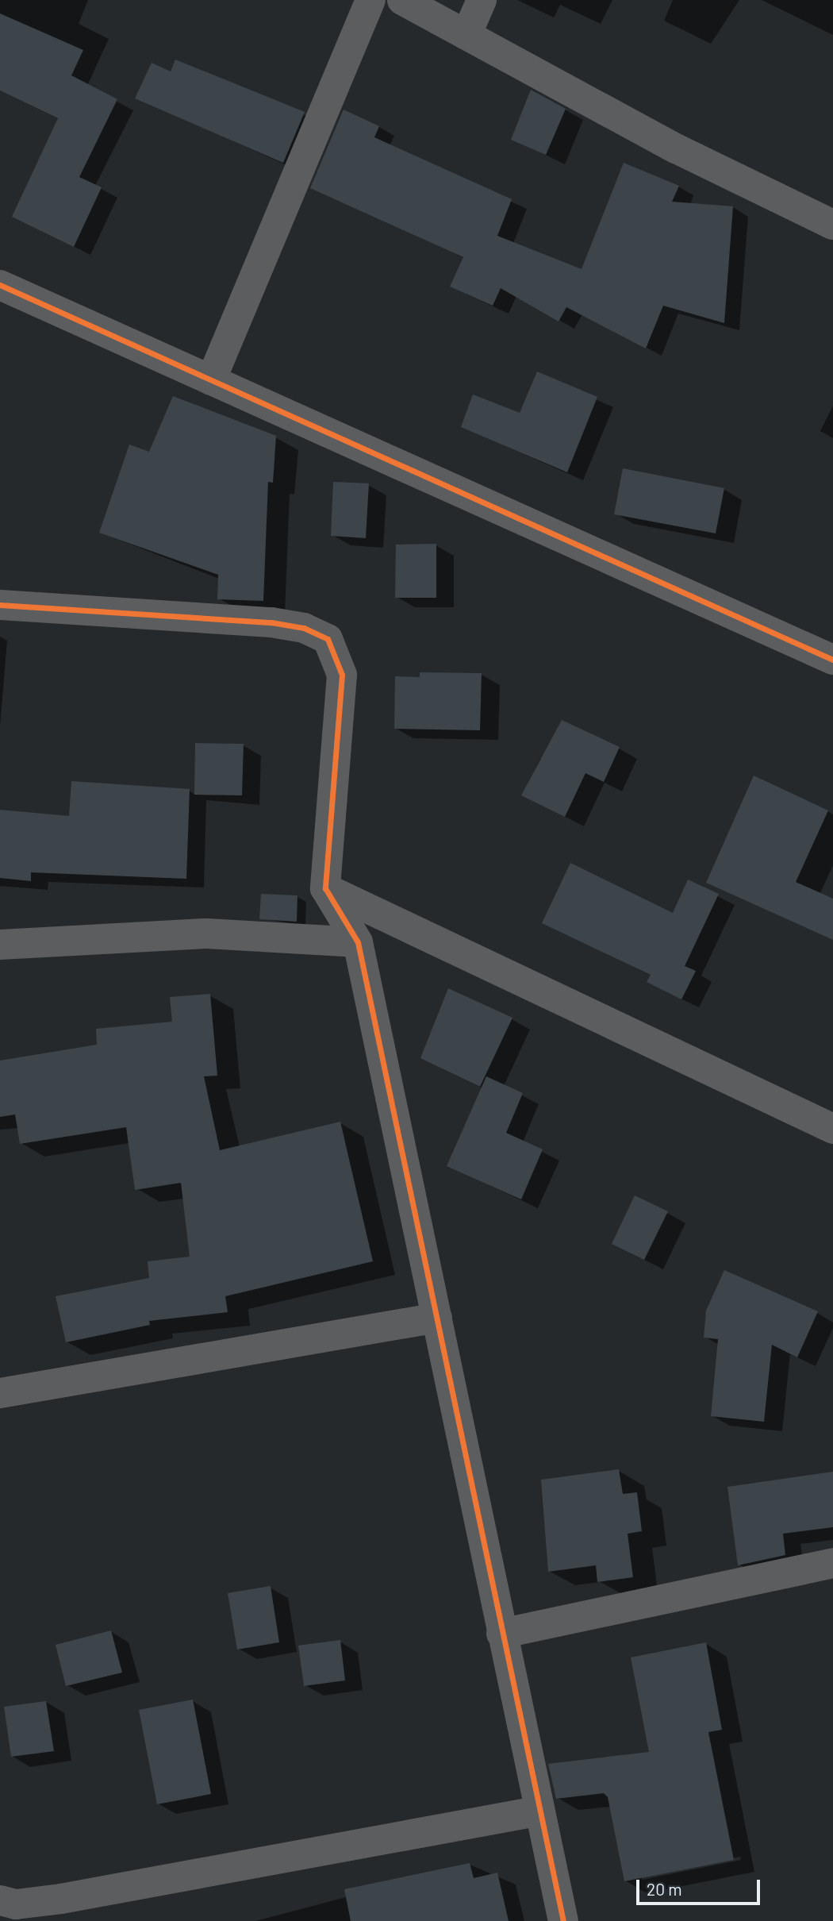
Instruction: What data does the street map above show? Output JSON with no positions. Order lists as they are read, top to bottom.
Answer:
{
  "scale_bar": "20 m"
}
